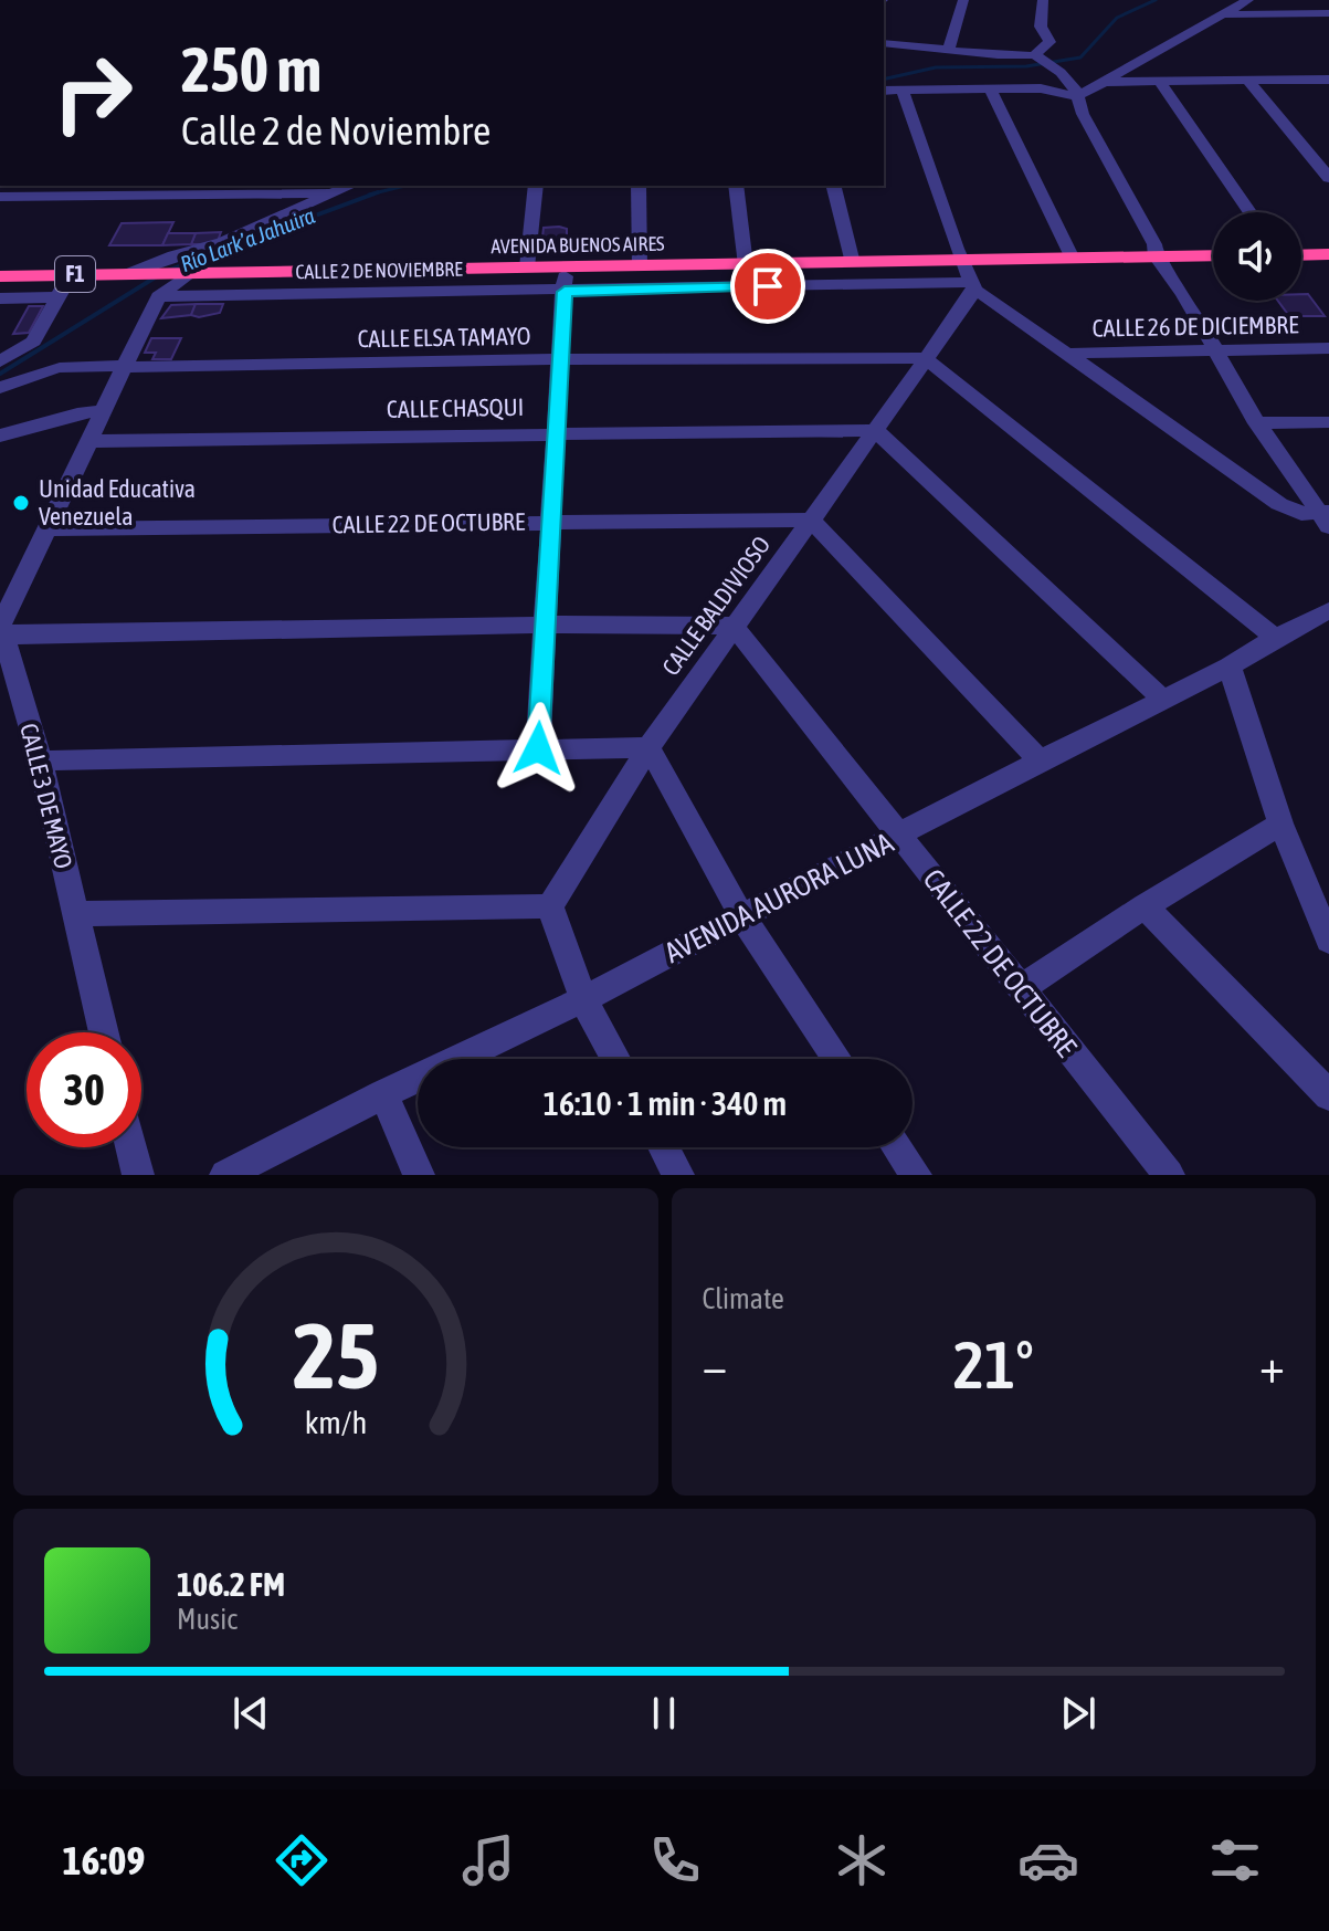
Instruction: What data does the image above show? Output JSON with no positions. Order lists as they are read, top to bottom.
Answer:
{
  "streets": {
    "highway": ["AVENIDA BUENOS AIRES", "F1"],
    "street": [
      "CALLE 2 DE NOVIEMBRE",
      "CALLE 26 DE DICIEMBRE",
      "CALLE ELSA TAMAYO",
      "CALLE CHASQUI",
      "CALLE 22 DE OCTUBRE",
      "CALLE BALDIVIOSO",
      "CALLE 3 DE MAYO",
      "AVENIDA AURORA LUNA"
    ]
  },
  "crossings": [
    ["AVENIDA BUENOS AIRES", "CALLE 2 DE NOVIEMBRE"],
    ["AVENIDA BUENOS AIRES", "F1"],
    ["AVENIDA BUENOS AIRES", "CALLE BALDIVIOSO"],
    ["CALLE 2 DE NOVIEMBRE", "CALLE BALDIVIOSO"],
    ["CALLE ELSA TAMAYO", "CALLE BALDIVIOSO"],
    ["CALLE CHASQUI", "CALLE BALDIVIOSO"],
    ["CALLE 22 DE OCTUBRE", "CALLE BALDIVIOSO"],
    ["CALLE 22 DE OCTUBRE", "AVENIDA AURORA LUNA"]
  ],
  "water": ["Río Lark’a Jahuira"],
  "places": ["Unidad Educativa Venezuela"],
  "page": {
    "turn": ["250 m", "Calle 2 de Noviembre"],
    "limit": "30",
    "trip": "16:10 · 1 min · 340 m",
    "tile": "Climate",
    "heat": ["−", "21°", "+"],
    "song": ["106.2 FM", "Music"],
    "tabs": "16:09",
    "gauge": ["25", "km/h"]
  }
}
